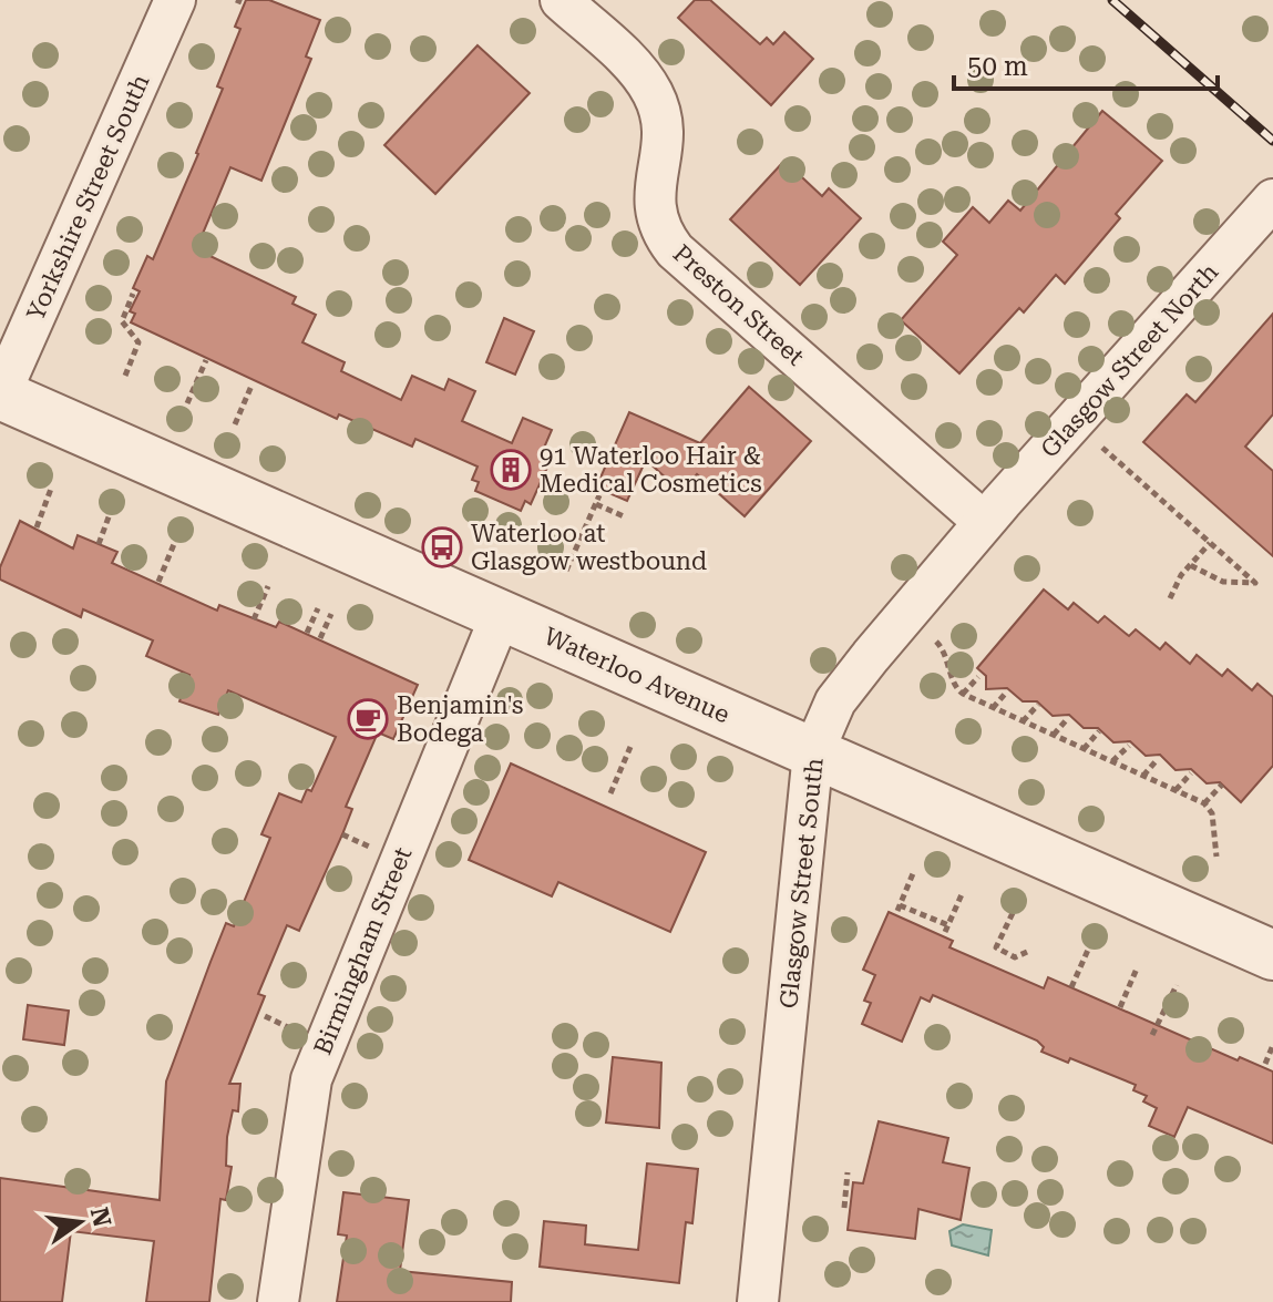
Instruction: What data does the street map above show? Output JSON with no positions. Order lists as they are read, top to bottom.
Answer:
{
  "streets": {
    "street": [
      "Yorkshire Street South",
      "Preston Street",
      "Glasgow Street North",
      "Waterloo Avenue",
      "Glasgow Street South",
      "Birmingham Street"
    ]
  },
  "crossings": [
    ["Yorkshire Street South", "Waterloo Avenue"],
    ["Preston Street", "Glasgow Street North"],
    ["Preston Street", "Glasgow Street South"],
    ["Glasgow Street North", "Glasgow Street South"],
    ["Waterloo Avenue", "Glasgow Street South"],
    ["Waterloo Avenue", "Birmingham Street"]
  ],
  "places": {
    "building": ["91 Waterloo Hair & Medical Cosmetics"],
    "bus stop": ["Waterloo at Glasgow westbound"],
    "cafe": ["Benjamin's Bodega"]
  },
  "scale_bar": "50 m",
  "north": "right"
}
